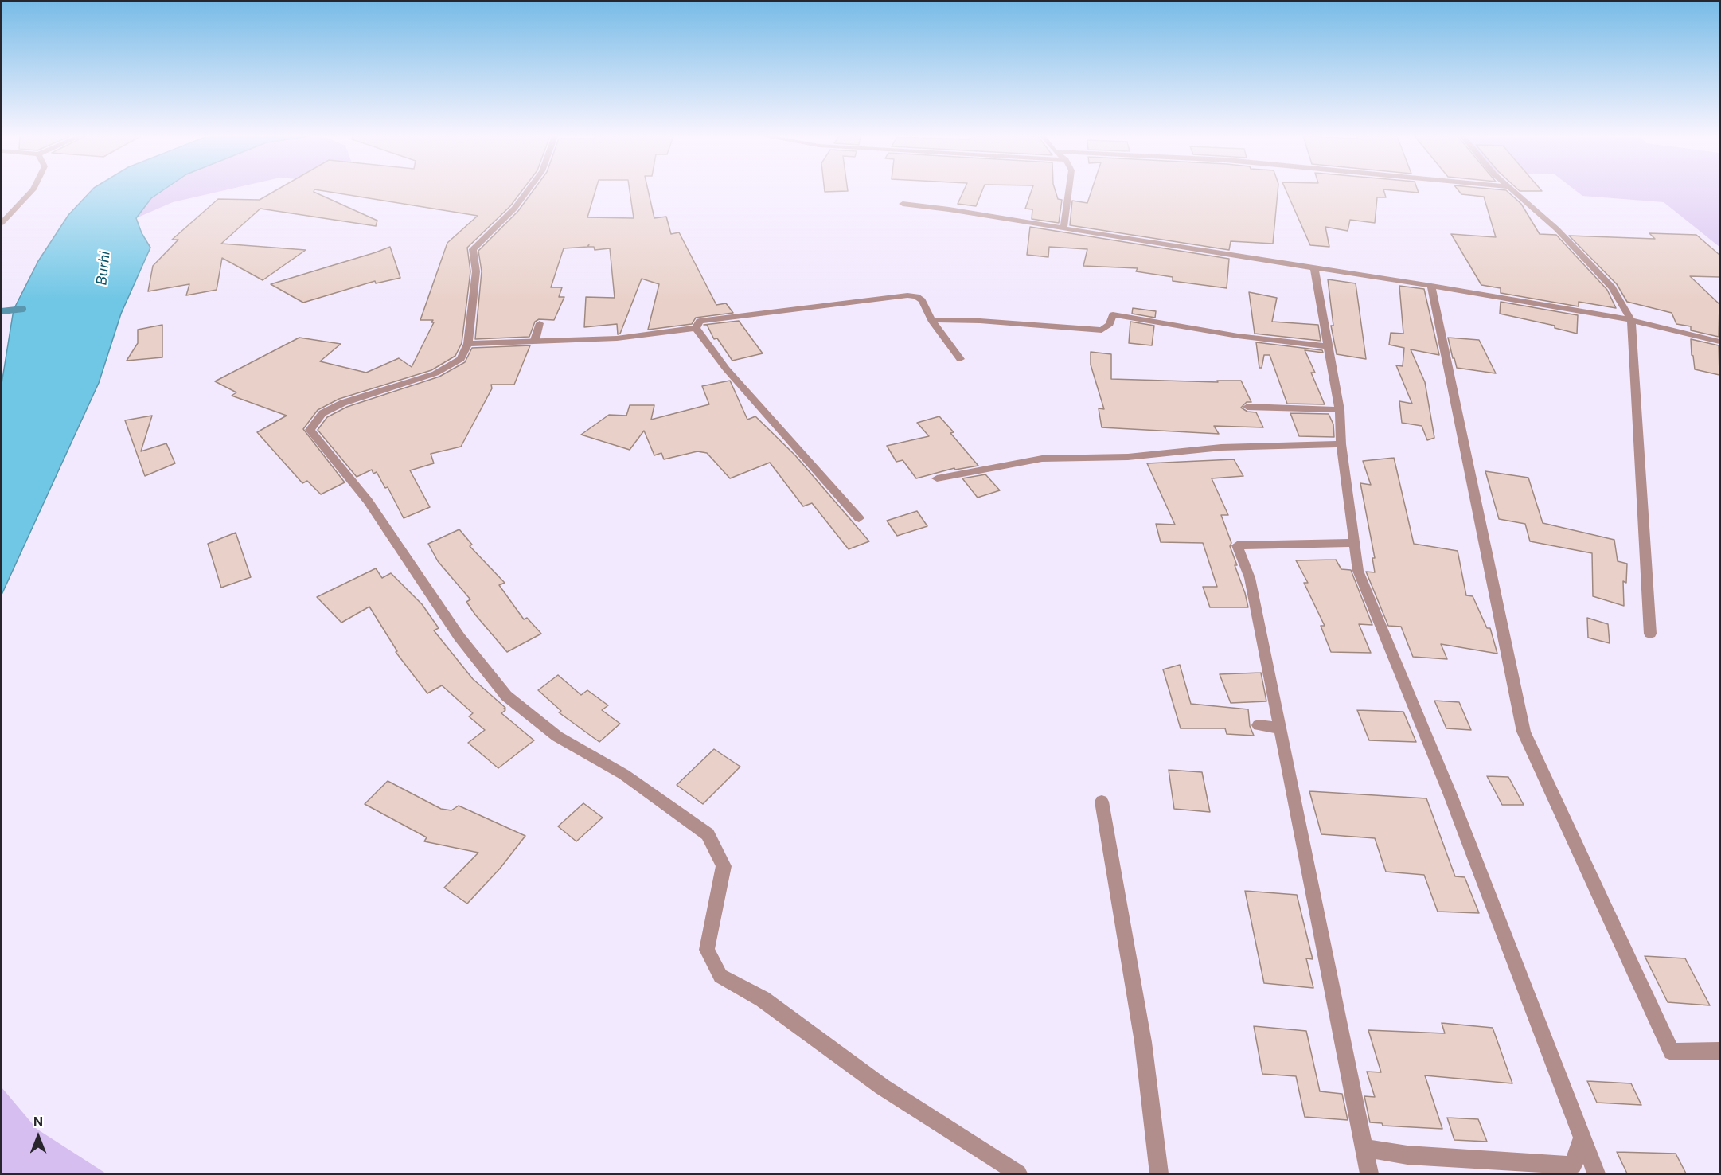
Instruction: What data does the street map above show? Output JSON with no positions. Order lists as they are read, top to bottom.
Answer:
{
  "water": ["Burhi"],
  "north": "top"
}
